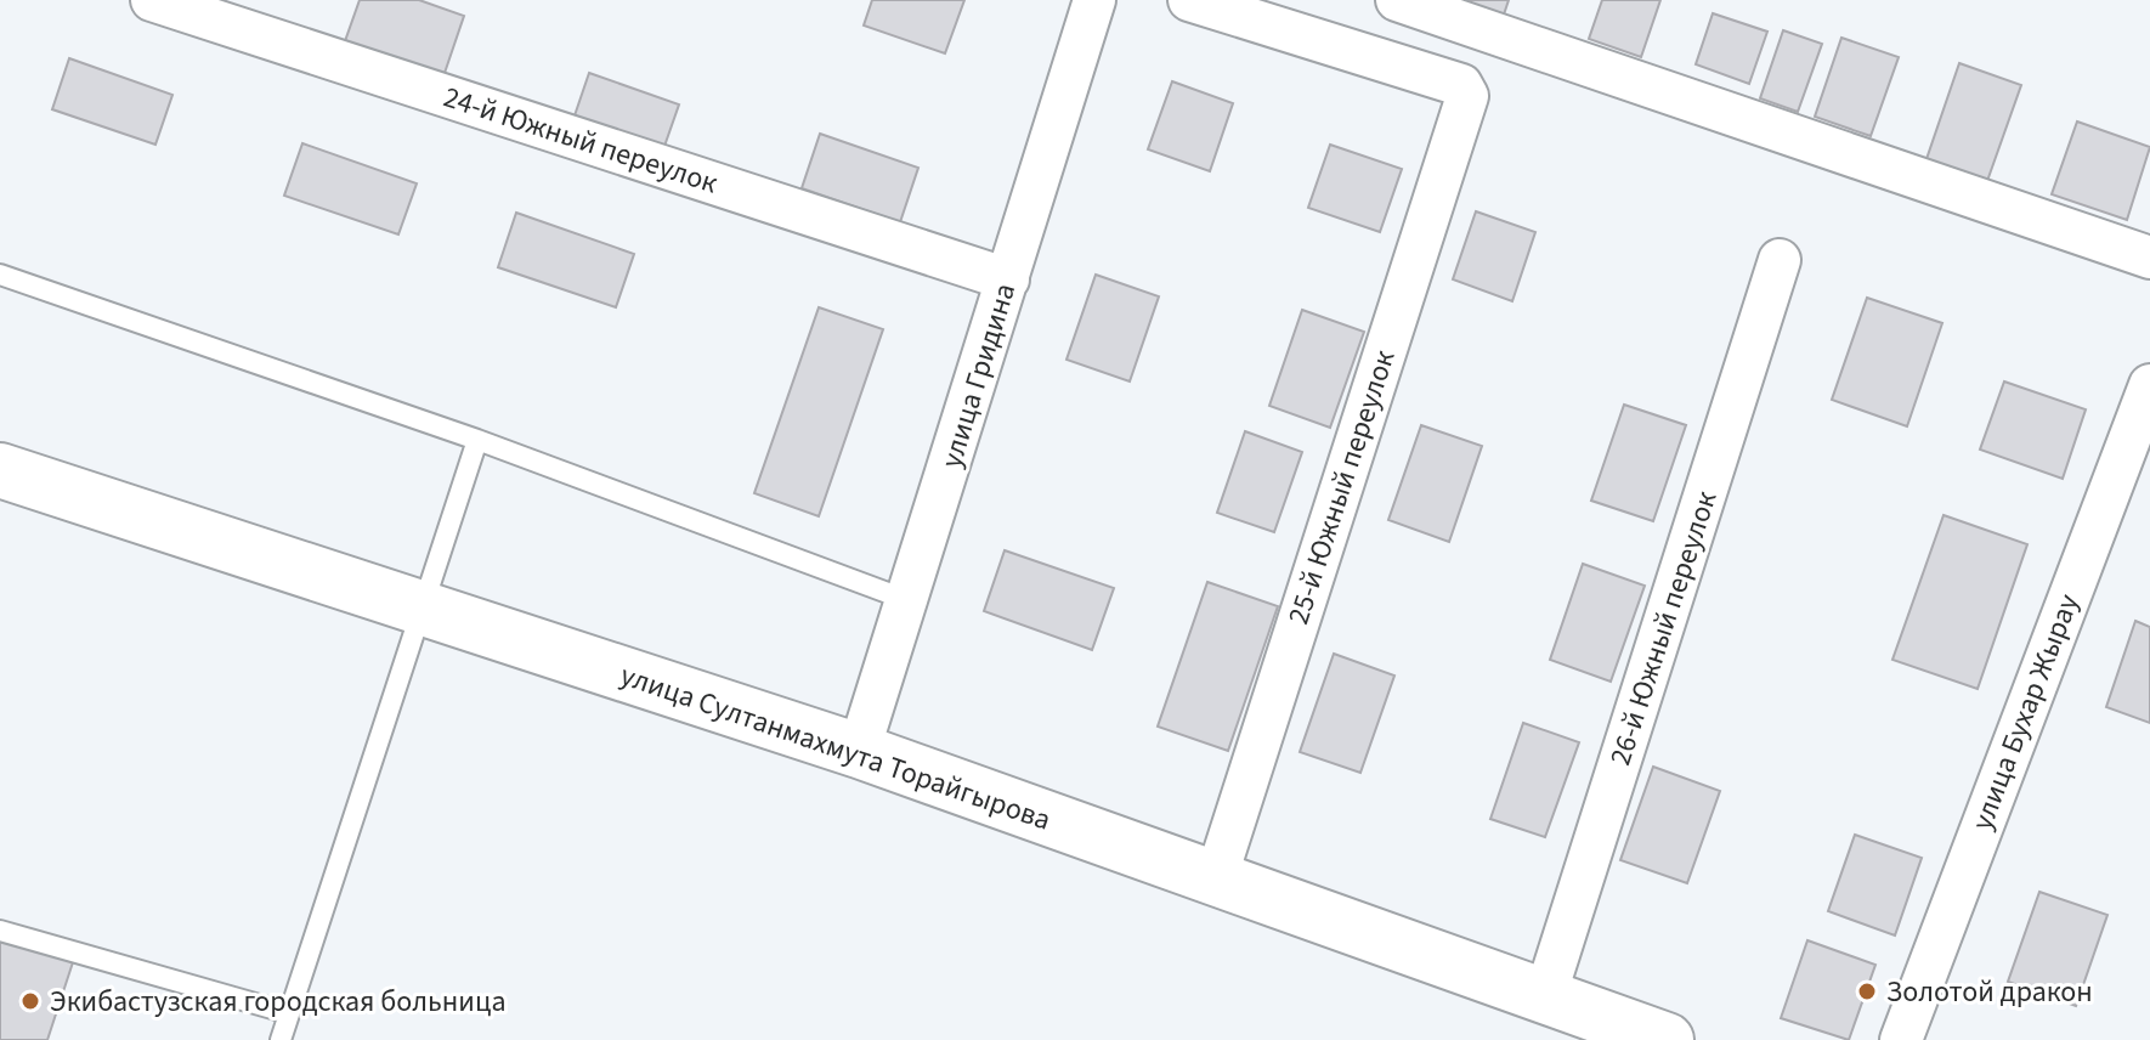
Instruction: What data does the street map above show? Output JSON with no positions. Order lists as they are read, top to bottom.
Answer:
{
  "streets": {
    "main road": ["улица Султанмахмута Торайгырова"],
    "street": [
      "24-й Южный переулок",
      "улица Гридина",
      "25-й Южный переулок",
      "26-й Южный переулок",
      "улица Бухар Жырау"
    ]
  },
  "crossings": [
    ["24-й Южный переулок", "улица Гридина"],
    ["улица Гридина", "улица Султанмахмута Торайгырова"],
    ["25-й Южный переулок", "улица Султанмахмута Торайгырова"],
    ["26-й Южный переулок", "улица Султанмахмута Торайгырова"]
  ],
  "places": ["Золотой дракон", "Экибастузская городская больница"]
}
